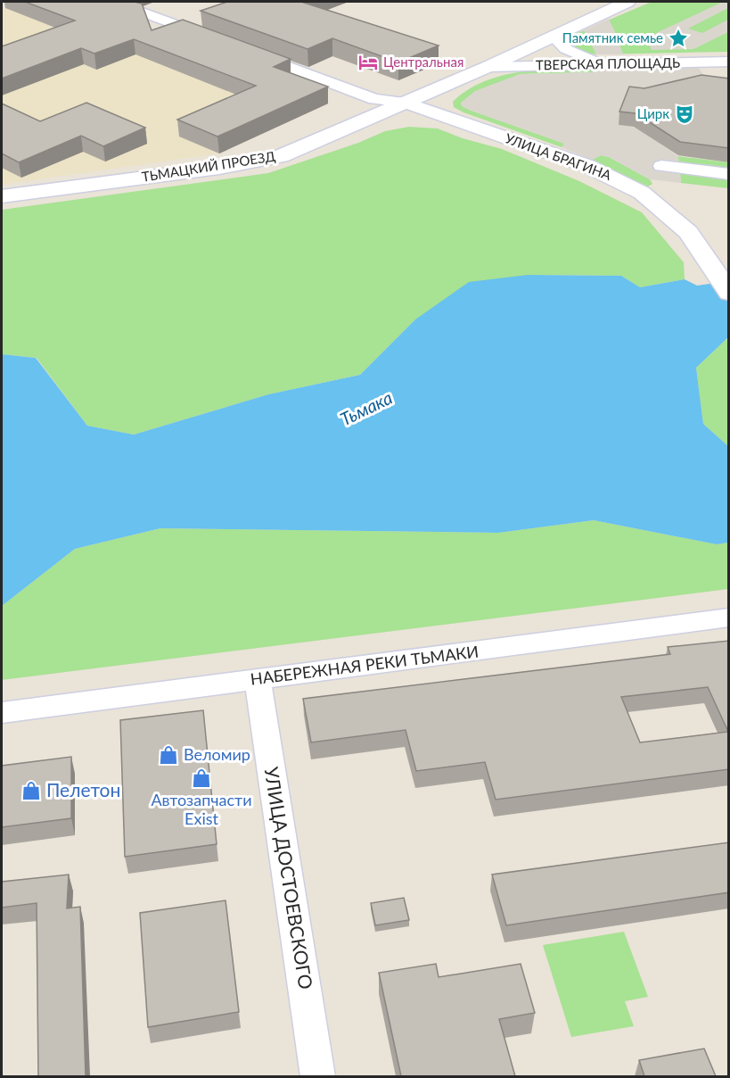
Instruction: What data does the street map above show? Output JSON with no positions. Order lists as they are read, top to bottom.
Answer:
{
  "streets": {
    "main road": ["УЛИЦА БРАГИНА", "ТЬМАЦКИЙ ПРОЕЗД"],
    "street": ["ТВЕРСКАЯ ПЛОЩАДЬ", "НАБЕРЕЖНАЯ РЕКИ ТЬМАКИ", "УЛИЦА ДОСТОЕВСКОГО"]
  },
  "crossings": [
    ["ТВЕРСКАЯ ПЛОЩАДЬ", "ТЬМАЦКИЙ ПРОЕЗД"],
    ["УЛИЦА БРАГИНА", "ТЬМАЦКИЙ ПРОЕЗД"],
    ["НАБЕРЕЖНАЯ РЕКИ ТЬМАКИ", "УЛИЦА ДОСТОЕВСКОГО"]
  ],
  "water": ["Тьмака"],
  "places": {
    "place": ["Памятник семье"],
    "hotel": ["Центральная"],
    "theatre": ["Цирк"],
    "shop": ["Веломир", "Автозапчасти Exist", "Пелетон"]
  }
}
